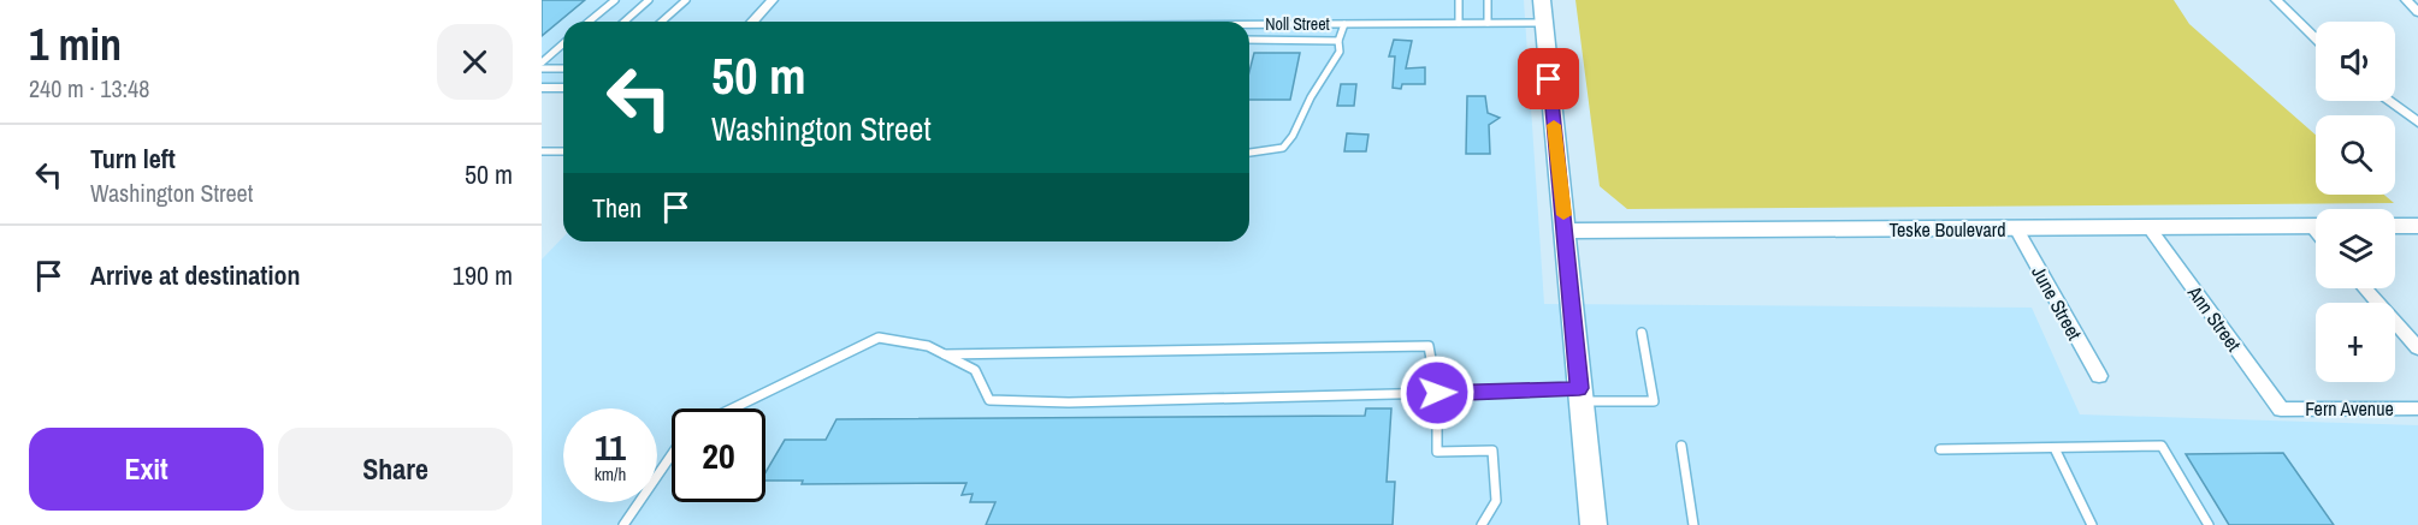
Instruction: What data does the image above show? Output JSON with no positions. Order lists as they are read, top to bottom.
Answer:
{
  "streets": {
    "street": [
      "Teske Boulevard",
      "June Street",
      "Ann Street",
      "Fern Avenue"
    ],
    "lane": ["Noll Street"]
  },
  "crossings": [
    ["Teske Boulevard", "June Street"],
    ["Teske Boulevard", "Ann Street"],
    ["Ann Street", "Fern Avenue"]
  ],
  "page": {
    "heading": ["1 min", "240 m · 13:48"],
    "map_buttons": "+",
    "turn": ["50 m", "Washington Street"],
    "list": [
      {
        "name": "Turn left",
        "note": "Washington Street",
        "value": "50 m"
      },
      {
        "name": "Arrive at destination",
        "value": "190 m"
      }
    ],
    "then": "Then",
    "speed": "11 km/h",
    "limit": "20",
    "buttons": ["Exit", "Share"]
  }
}
